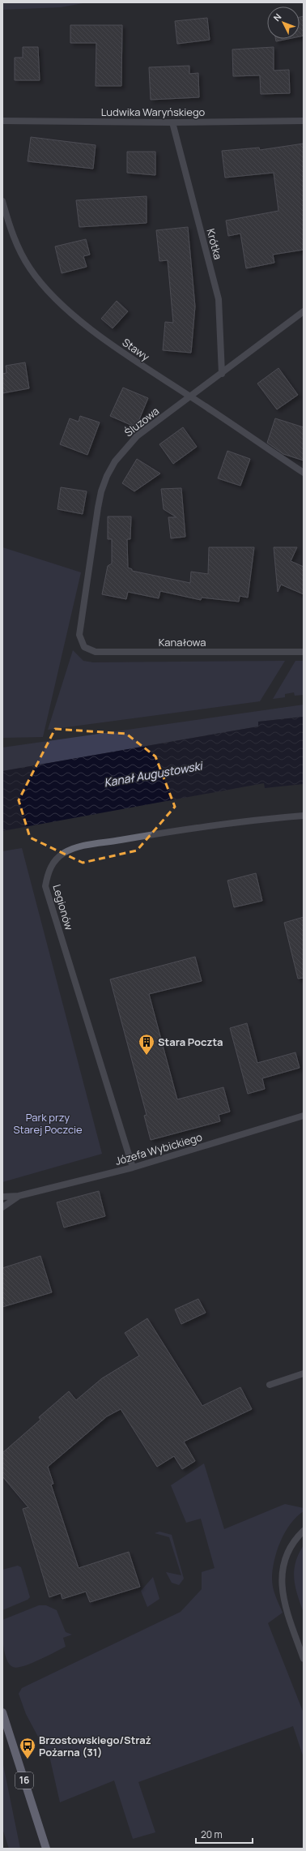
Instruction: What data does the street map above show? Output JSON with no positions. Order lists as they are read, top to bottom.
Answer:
{
  "streets": {
    "main road": ["16"],
    "street": [
      "Ludwika Waryńskiego",
      "Krótka",
      "Stawy",
      "Śluzowa",
      "Kanałowa",
      "Legionów",
      "Józefa Wybickiego"
    ]
  },
  "crossings": [
    ["Ludwika Waryńskiego", "Krótka"],
    ["Krótka", "Śluzowa"],
    ["Stawy", "Śluzowa"],
    ["Śluzowa", "Kanałowa"],
    ["Legionów", "Józefa Wybickiego"]
  ],
  "water": ["Kanał Augustowski"],
  "parks": ["Park przy Starej Poczcie"],
  "places": {
    "building": ["Stara Poczta"],
    "bus stop": ["Brzostowskiego/Straż Pożarna (31)"]
  },
  "scale_bar": "20 m",
  "north": "top left"
}
